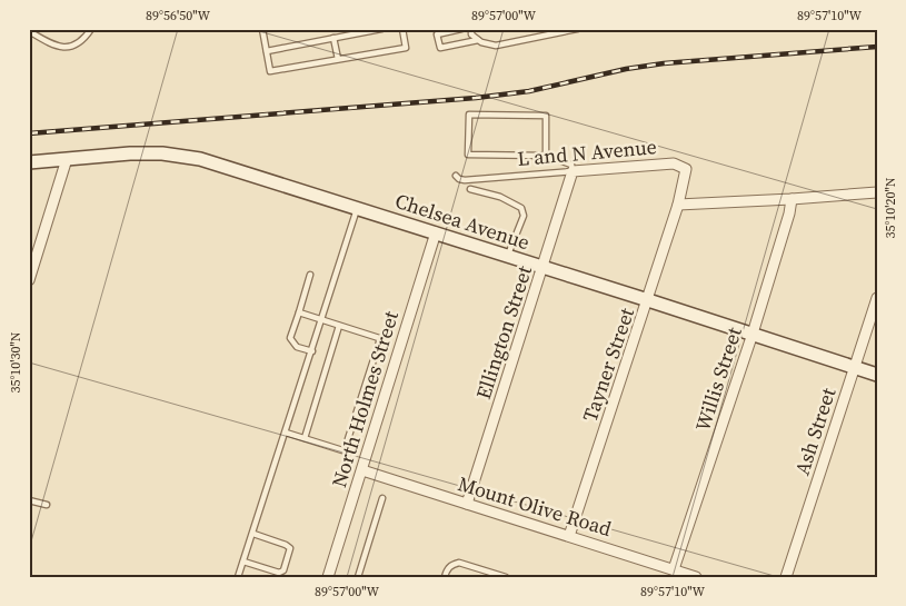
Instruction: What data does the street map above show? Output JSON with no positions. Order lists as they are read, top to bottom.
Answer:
{
  "streets": {
    "main road": ["Chelsea Avenue"],
    "street": [
      "L and N Avenue",
      "Ellington Street",
      "Tayner Street",
      "Willis Street",
      "North Holmes Street",
      "Ash Street",
      "Mount Olive Road"
    ]
  },
  "crossings": [
    ["L and N Avenue", "Ellington Street"],
    ["L and N Avenue", "Tayner Street"],
    ["Chelsea Avenue", "Ellington Street"],
    ["Chelsea Avenue", "Tayner Street"],
    ["Chelsea Avenue", "Willis Street"],
    ["Chelsea Avenue", "North Holmes Street"],
    ["Chelsea Avenue", "Ash Street"],
    ["Ellington Street", "Mount Olive Road"],
    ["Tayner Street", "Mount Olive Road"],
    ["Willis Street", "Mount Olive Road"],
    ["North Holmes Street", "Mount Olive Road"]
  ],
  "coordinates": [
    "89°56'50\"W",
    "89°57'00\"W",
    "89°57'10\"W",
    "35°10'20\"N",
    "35°10'30\"N"
  ]
}
